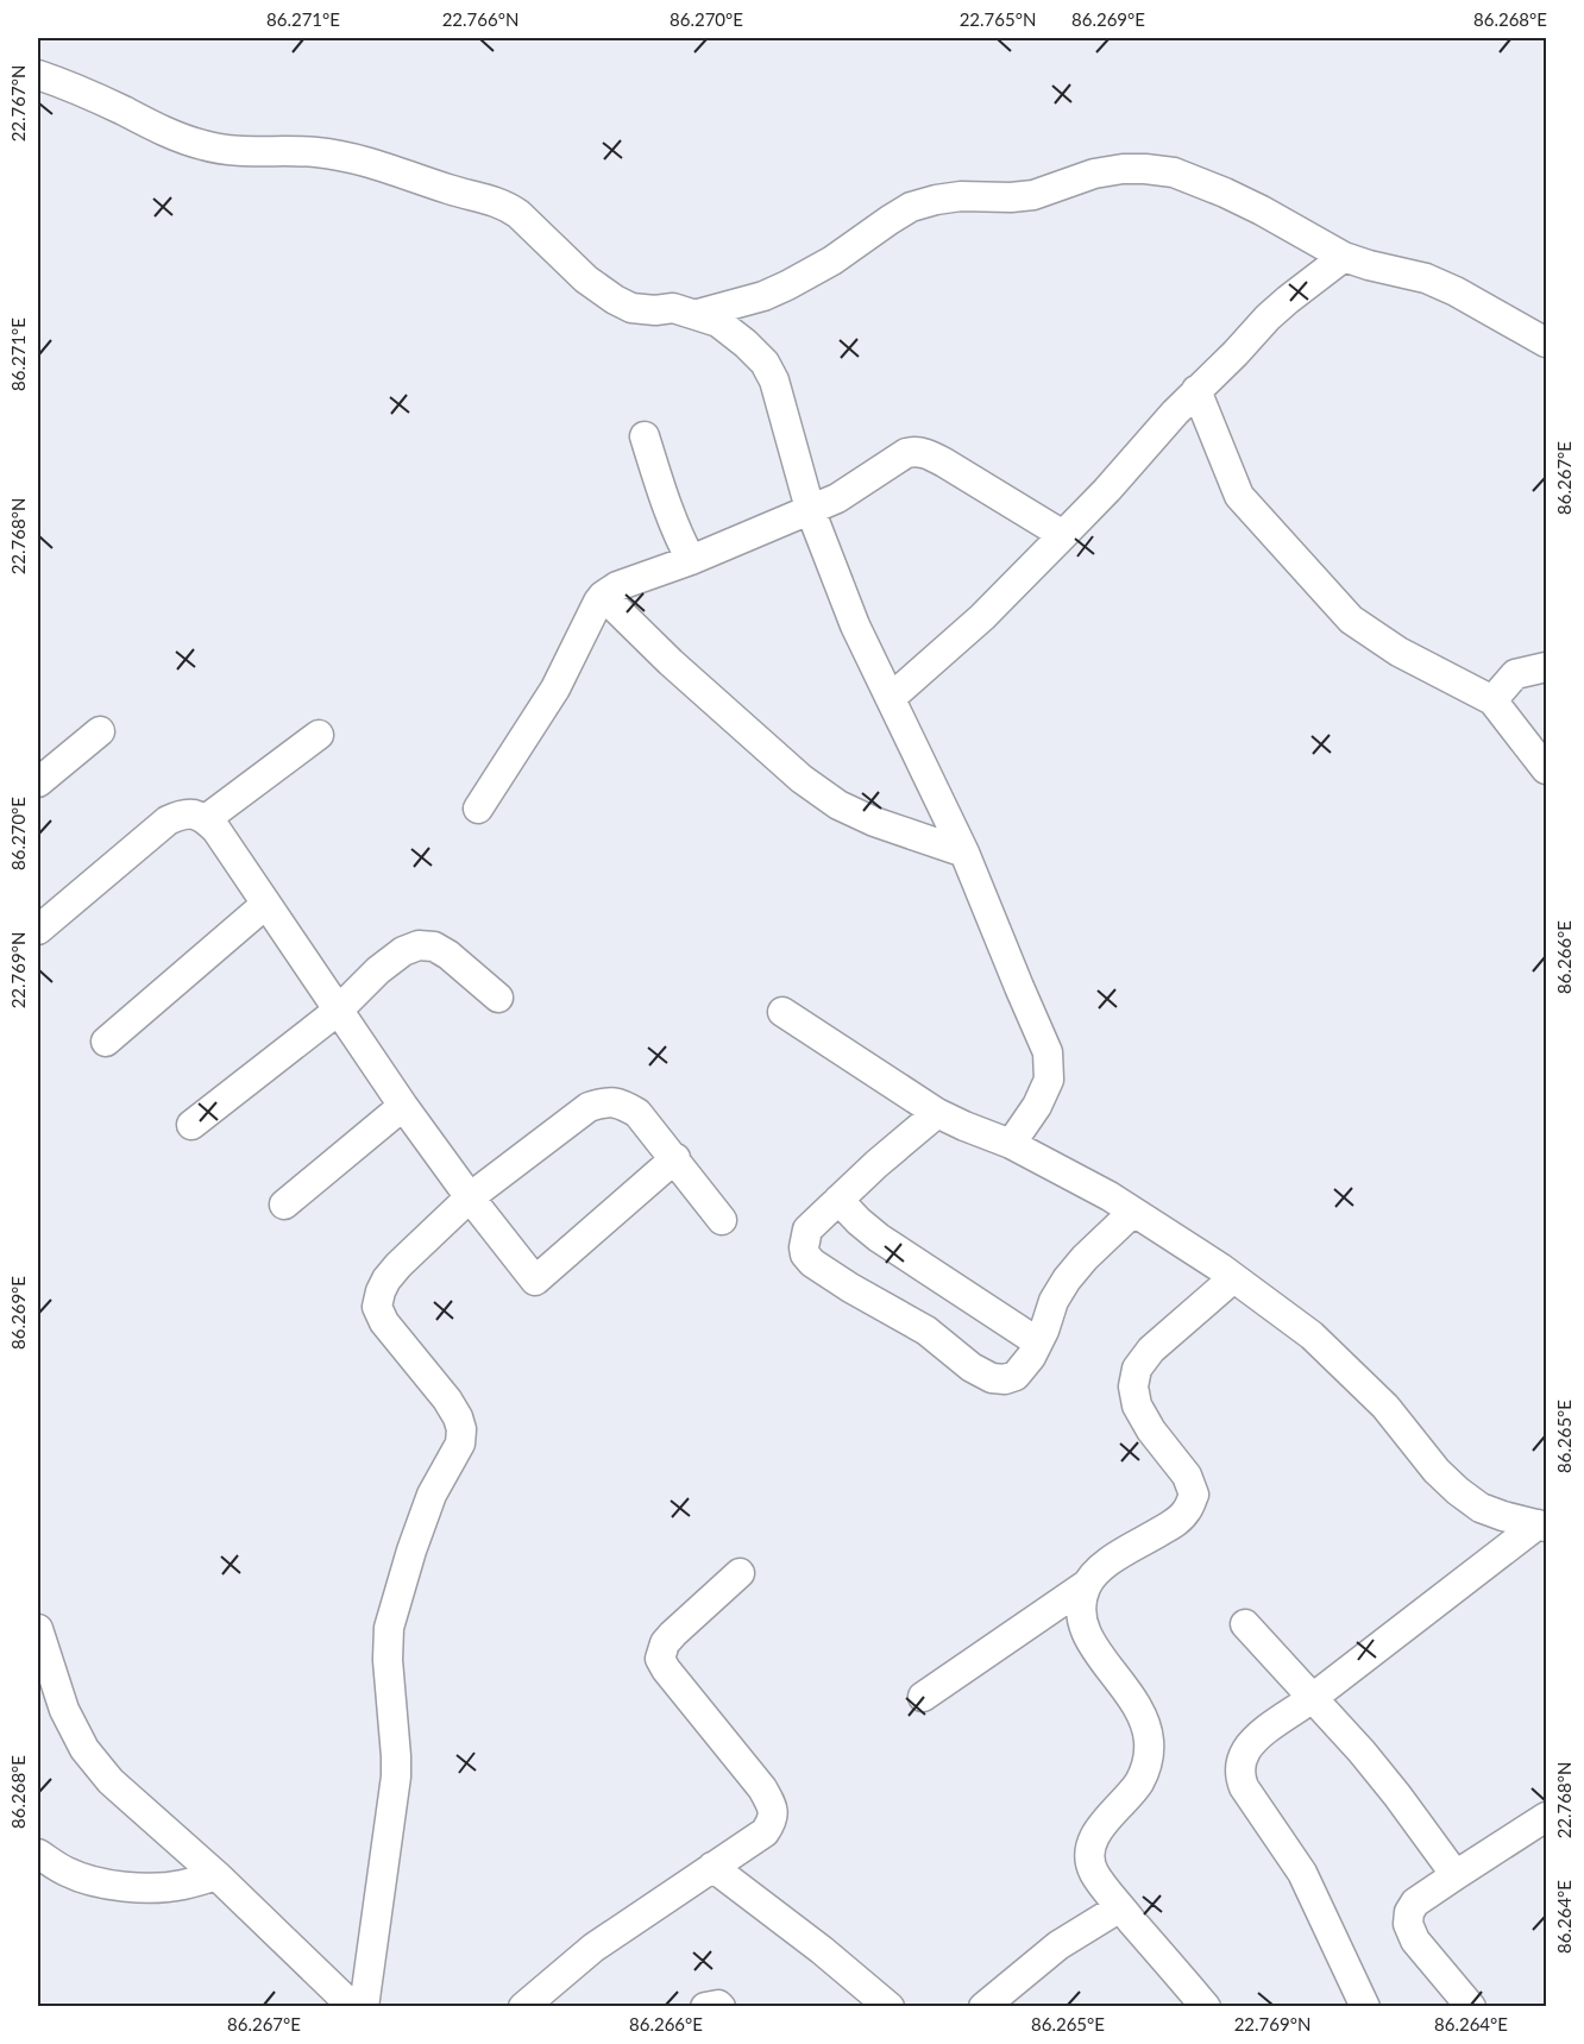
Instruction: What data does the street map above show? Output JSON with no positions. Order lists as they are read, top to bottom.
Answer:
{
  "coordinates": [
    "86.271°E",
    "22.766°N",
    "86.270°E",
    "22.765°N",
    "86.269°E",
    "86.268°E",
    "22.767°N",
    "86.267°E",
    "22.768°N",
    "86.266°E",
    "22.769°N",
    "86.265°E",
    "86.264°E"
  ]
}
